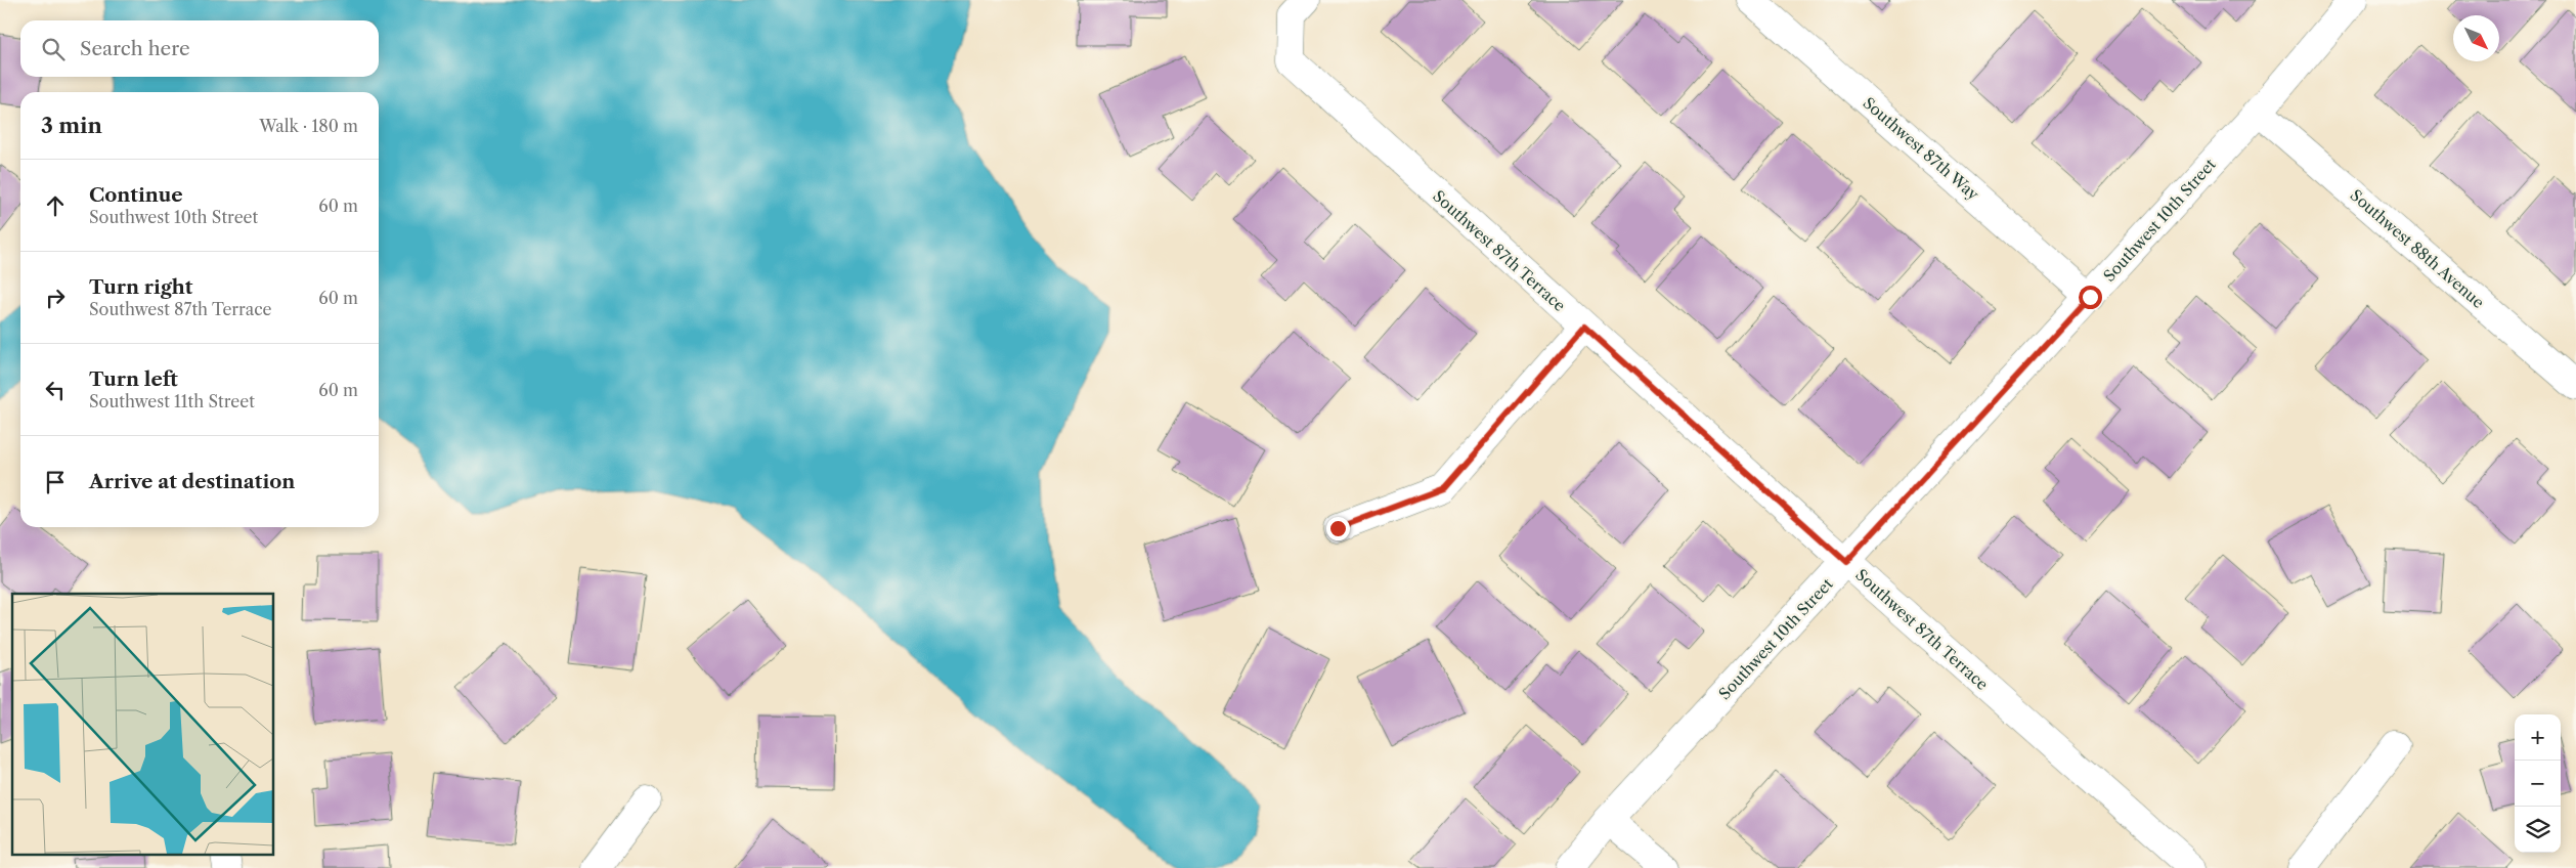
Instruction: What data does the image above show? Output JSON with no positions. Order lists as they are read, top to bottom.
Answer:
{
  "streets": {
    "street": [
      "Southwest 87th Way",
      "Southwest 10th Street",
      "Southwest 88th Avenue",
      "Southwest 87th Terrace"
    ]
  },
  "crossings": [
    ["Southwest 87th Way", "Southwest 10th Street"],
    ["Southwest 10th Street", "Southwest 88th Avenue"],
    ["Southwest 10th Street", "Southwest 87th Terrace"]
  ],
  "north": "bottom right",
  "page": {
    "search": "Search here",
    "heading": ["3 min", "Walk · 180 m"],
    "list": [
      ["Continue", "Southwest 10th Street", "60 m"],
      ["Turn right", "Southwest 87th Terrace", "60 m"],
      ["Turn left", "Southwest 11th Street", "60 m"],
      "Arrive at destination"
    ],
    "map_buttons": ["+", "−"]
  }
}
